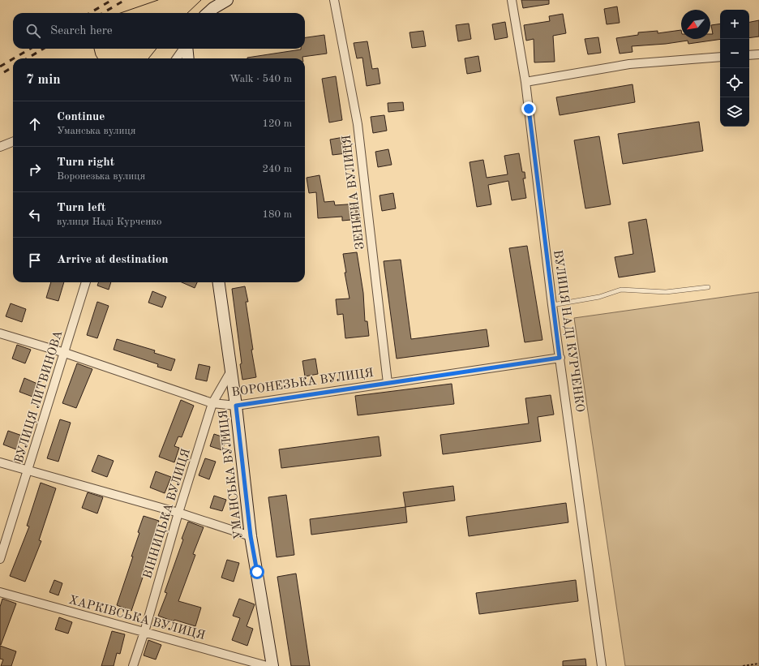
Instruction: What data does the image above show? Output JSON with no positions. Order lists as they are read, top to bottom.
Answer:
{
  "streets": {
    "street": [
      "ЗЕНІТНА ВУЛИЦЯ",
      "ВУЛИЦЯ НАДІ КУРЧЕНКО",
      "ВОРОНЕЗЬКА ВУЛИЦЯ",
      "ВУЛИЦЯ ЛИТВИНОВА",
      "УМАНСЬКА ВУЛИЦЯ",
      "ВІННИЦЬКА ВУЛИЦЯ",
      "ХАРКІВСЬКА ВУЛИЦЯ"
    ]
  },
  "crossings": [
    ["ЗЕНІТНА ВУЛИЦЯ", "ВОРОНЕЗЬКА ВУЛИЦЯ"],
    ["ВУЛИЦЯ НАДІ КУРЧЕНКО", "ВОРОНЕЗЬКА ВУЛИЦЯ"],
    ["ВОРОНЕЗЬКА ВУЛИЦЯ", "ВУЛИЦЯ ЛИТВИНОВА"],
    ["ВОРОНЕЗЬКА ВУЛИЦЯ", "УМАНСЬКА ВУЛИЦЯ"],
    ["ВОРОНЕЗЬКА ВУЛИЦЯ", "ВІННИЦЬКА ВУЛИЦЯ"],
    ["УМАНСЬКА ВУЛИЦЯ", "ВІННИЦЬКА ВУЛИЦЯ"],
    ["ВІННИЦЬКА ВУЛИЦЯ", "ХАРКІВСЬКА ВУЛИЦЯ"]
  ],
  "north": "bottom left",
  "page": {
    "map_buttons": ["+", "−"],
    "search": "Search here",
    "heading": ["7 min", "Walk · 540 m"],
    "list": [
      ["Continue", "Уманська вулиця", "120 m"],
      ["Turn right", "Воронезька вулиця", "240 m"],
      ["Turn left", "вулиця Наді Курченко", "180 m"],
      "Arrive at destination"
    ]
  }
}
